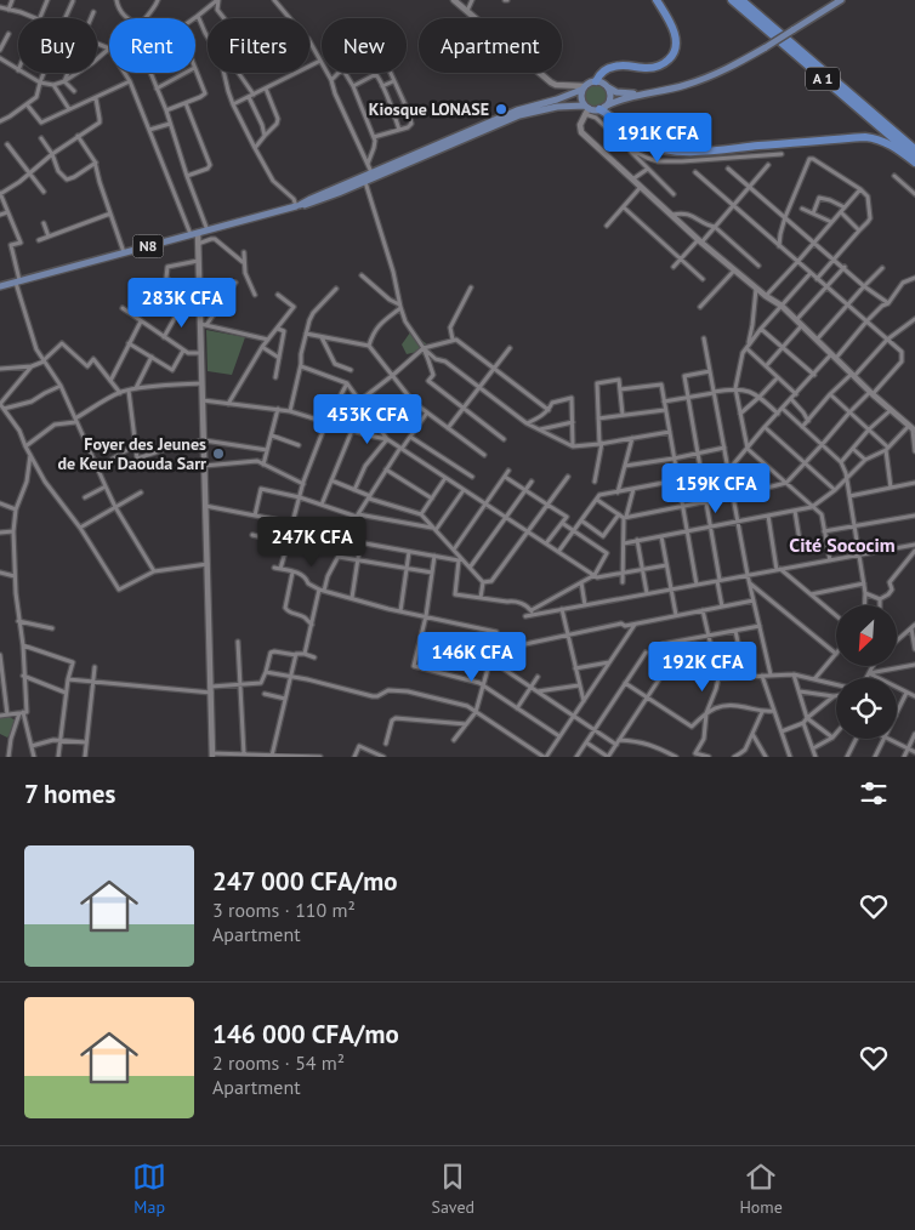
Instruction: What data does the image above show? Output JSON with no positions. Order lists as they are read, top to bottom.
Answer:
{
  "streets": {
    "highway": ["A 1"],
    "main road": ["N8"]
  },
  "districts": ["Cité Sococim"],
  "places": ["Kiosque LONASE", "Foyer des Jeunes de Keur Daouda Sarr"],
  "north": "bottom left",
  "page": {
    "chip": [
      "Buy",
      "Rent",
      "Filters",
      "New",
      "Apartment"
    ],
    "price": [
      "191K CFA",
      "283K CFA",
      "453K CFA",
      "159K CFA",
      "247K CFA",
      "146K CFA",
      "192K CFA"
    ],
    "heading": "7 homes",
    "list": [
      {
        "name": "247 000 CFA/mo",
        "note": "3 rooms · 110 m² · Apartment"
      },
      {
        "name": "146 000 CFA/mo",
        "note": "2 rooms · 54 m² · Apartment"
      }
    ],
    "tabs": ["Map", "Saved", "Home"]
  }
}
